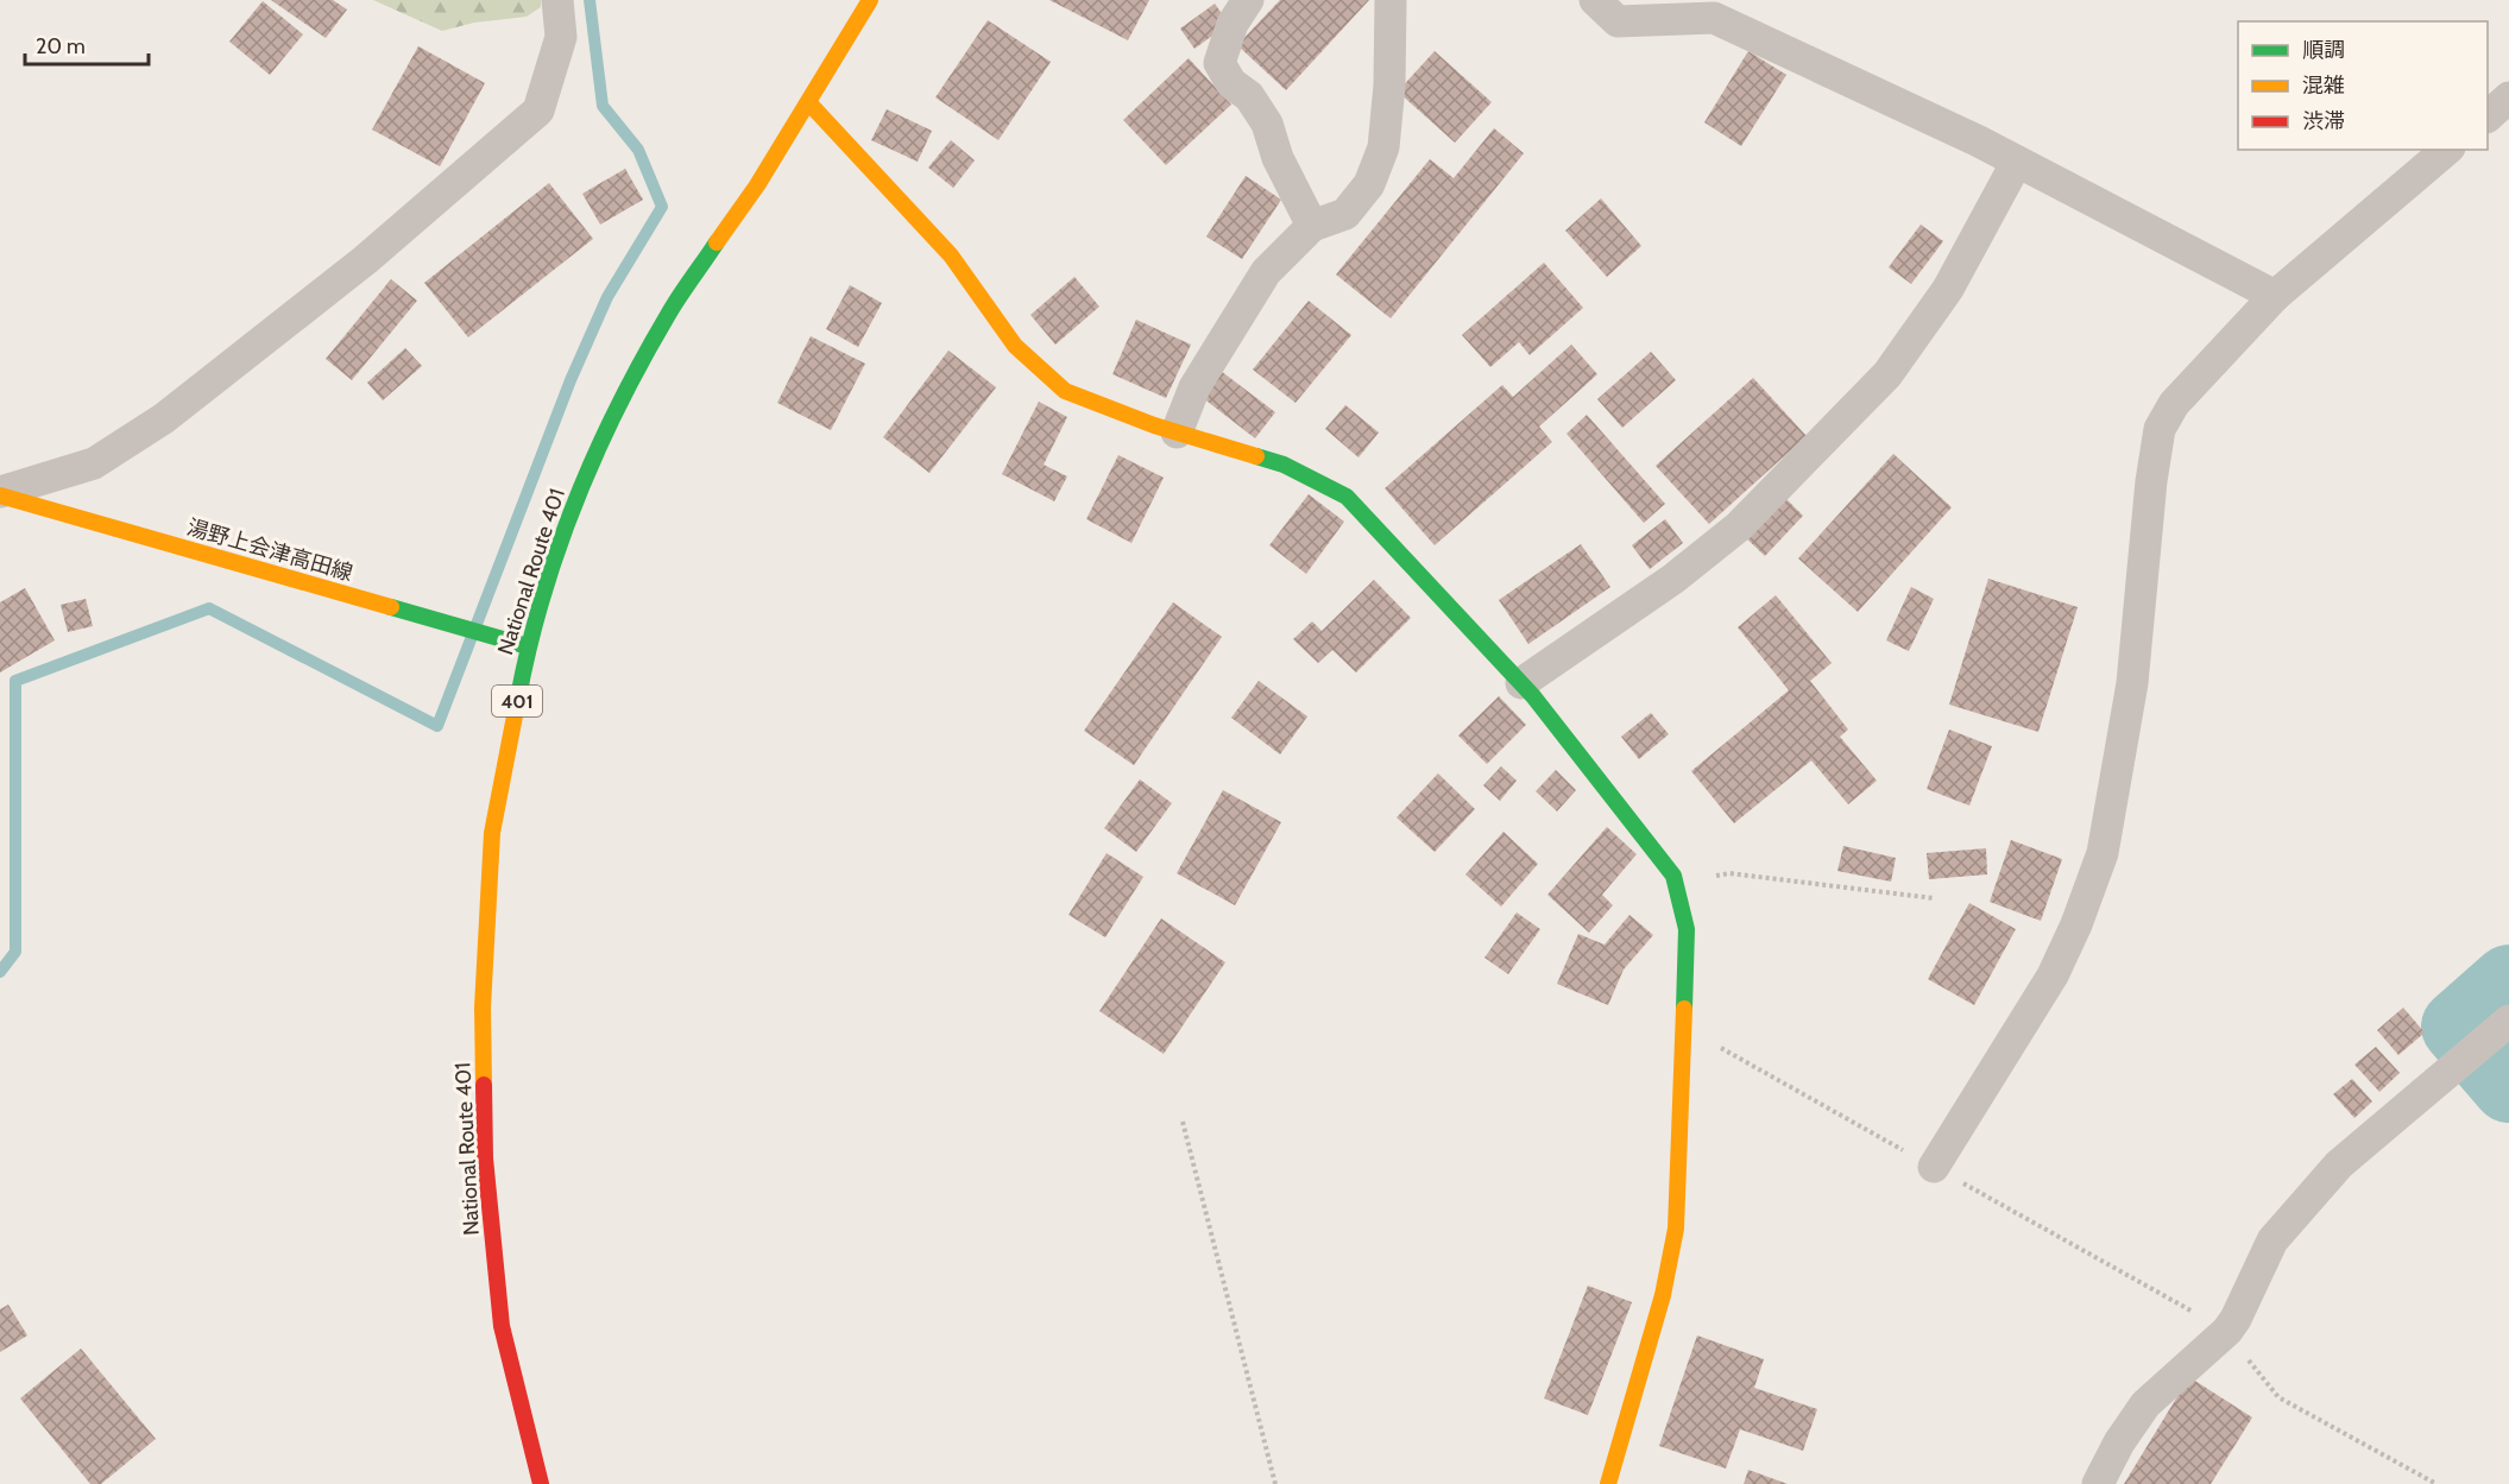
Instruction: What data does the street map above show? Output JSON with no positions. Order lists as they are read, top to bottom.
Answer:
{
  "streets": {
    "main road": ["湯野上会津高田線", "National Route 401", "401"]
  },
  "crossings": [
    ["湯野上会津高田線", "National Route 401"]
  ],
  "legend": ["順調", "混雑", "渋滞"],
  "scale_bar": "20 m"
}
